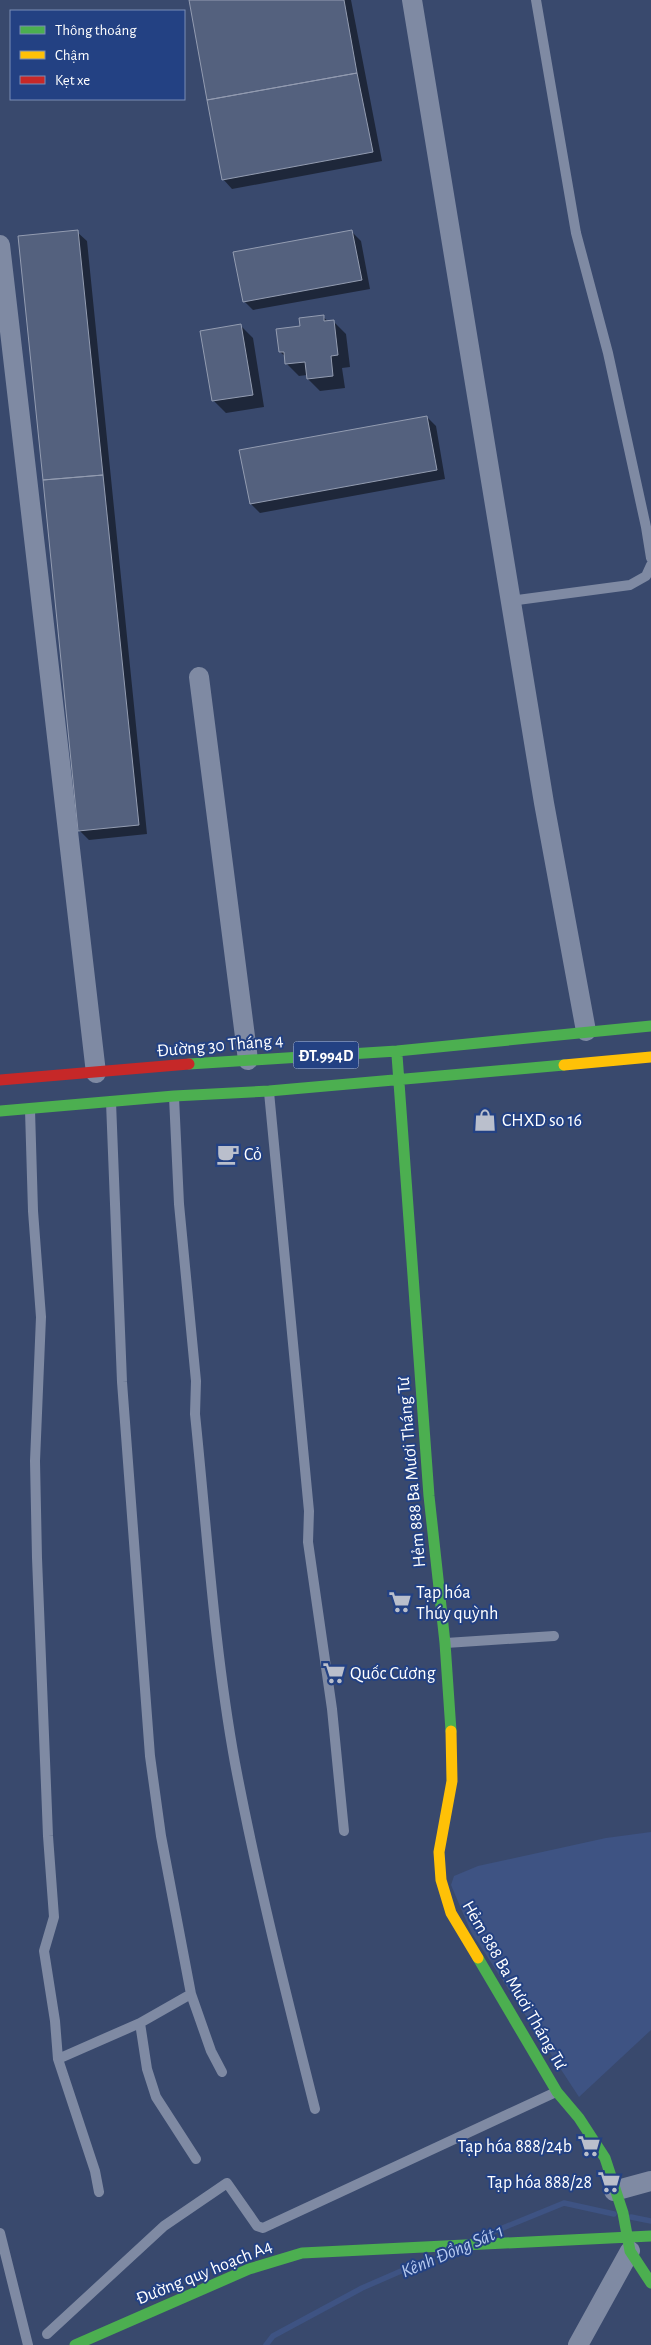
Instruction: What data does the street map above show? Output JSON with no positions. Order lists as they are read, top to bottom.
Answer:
{
  "streets": {
    "street": [
      "Đường 30 Tháng 4",
      "ĐT.994D",
      "Hẻm 888 Ba Mươi Tháng Tư",
      "Đường quy hoạch A4"
    ]
  },
  "crossings": [
    ["Đường 30 Tháng 4", "Hẻm 888 Ba Mươi Tháng Tư"],
    ["Hẻm 888 Ba Mươi Tháng Tư", "Đường quy hoạch A4"]
  ],
  "water": ["Kênh Đồng Sát 1"],
  "places": {
    "shop": ["CHXD so 16"],
    "cafe": ["Cỏ"],
    "supermarket": [
      "Tạp hóa Thúy quỳnh",
      "Quốc Cương",
      "Tạp hóa 888/24b",
      "Tạp hóa 888/28"
    ]
  },
  "legend": ["Thông thoáng", "Chậm", "Kẹt xe"]
}
